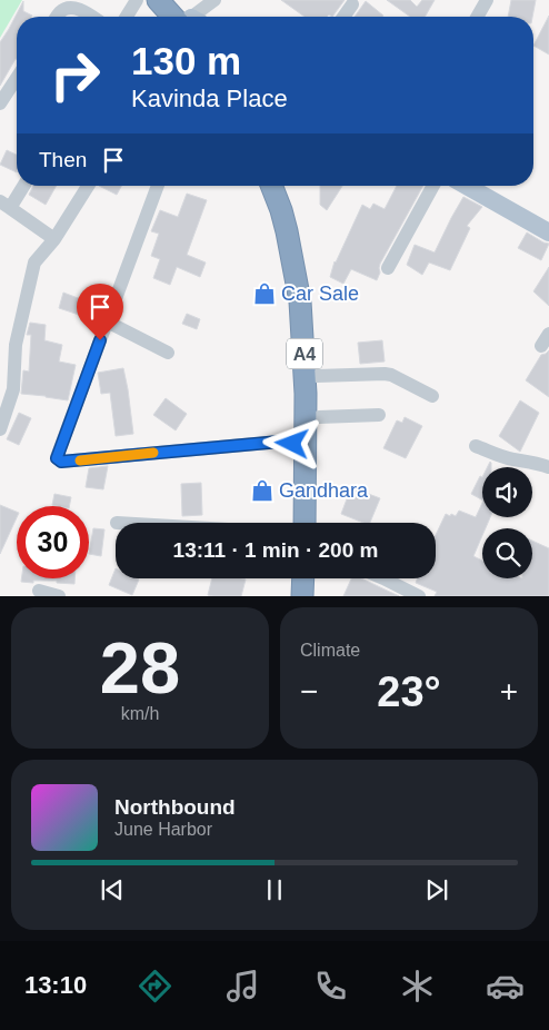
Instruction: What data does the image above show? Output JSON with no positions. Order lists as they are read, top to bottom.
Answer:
{
  "streets": {
    "highway": ["A4"]
  },
  "places": {
    "shop": ["Car Sale", "Gandhara"]
  },
  "page": {
    "turn": ["130 m", "Kavinda Place"],
    "then": "Then",
    "limit": "30",
    "trip": "13:11 · 1 min · 200 m",
    "tile": [
      ["28", "km/h"],
      "Climate"
    ],
    "heat": ["−", "23°", "+"],
    "song": ["Northbound", "June Harbor"],
    "tabs": "13:10"
  }
}
